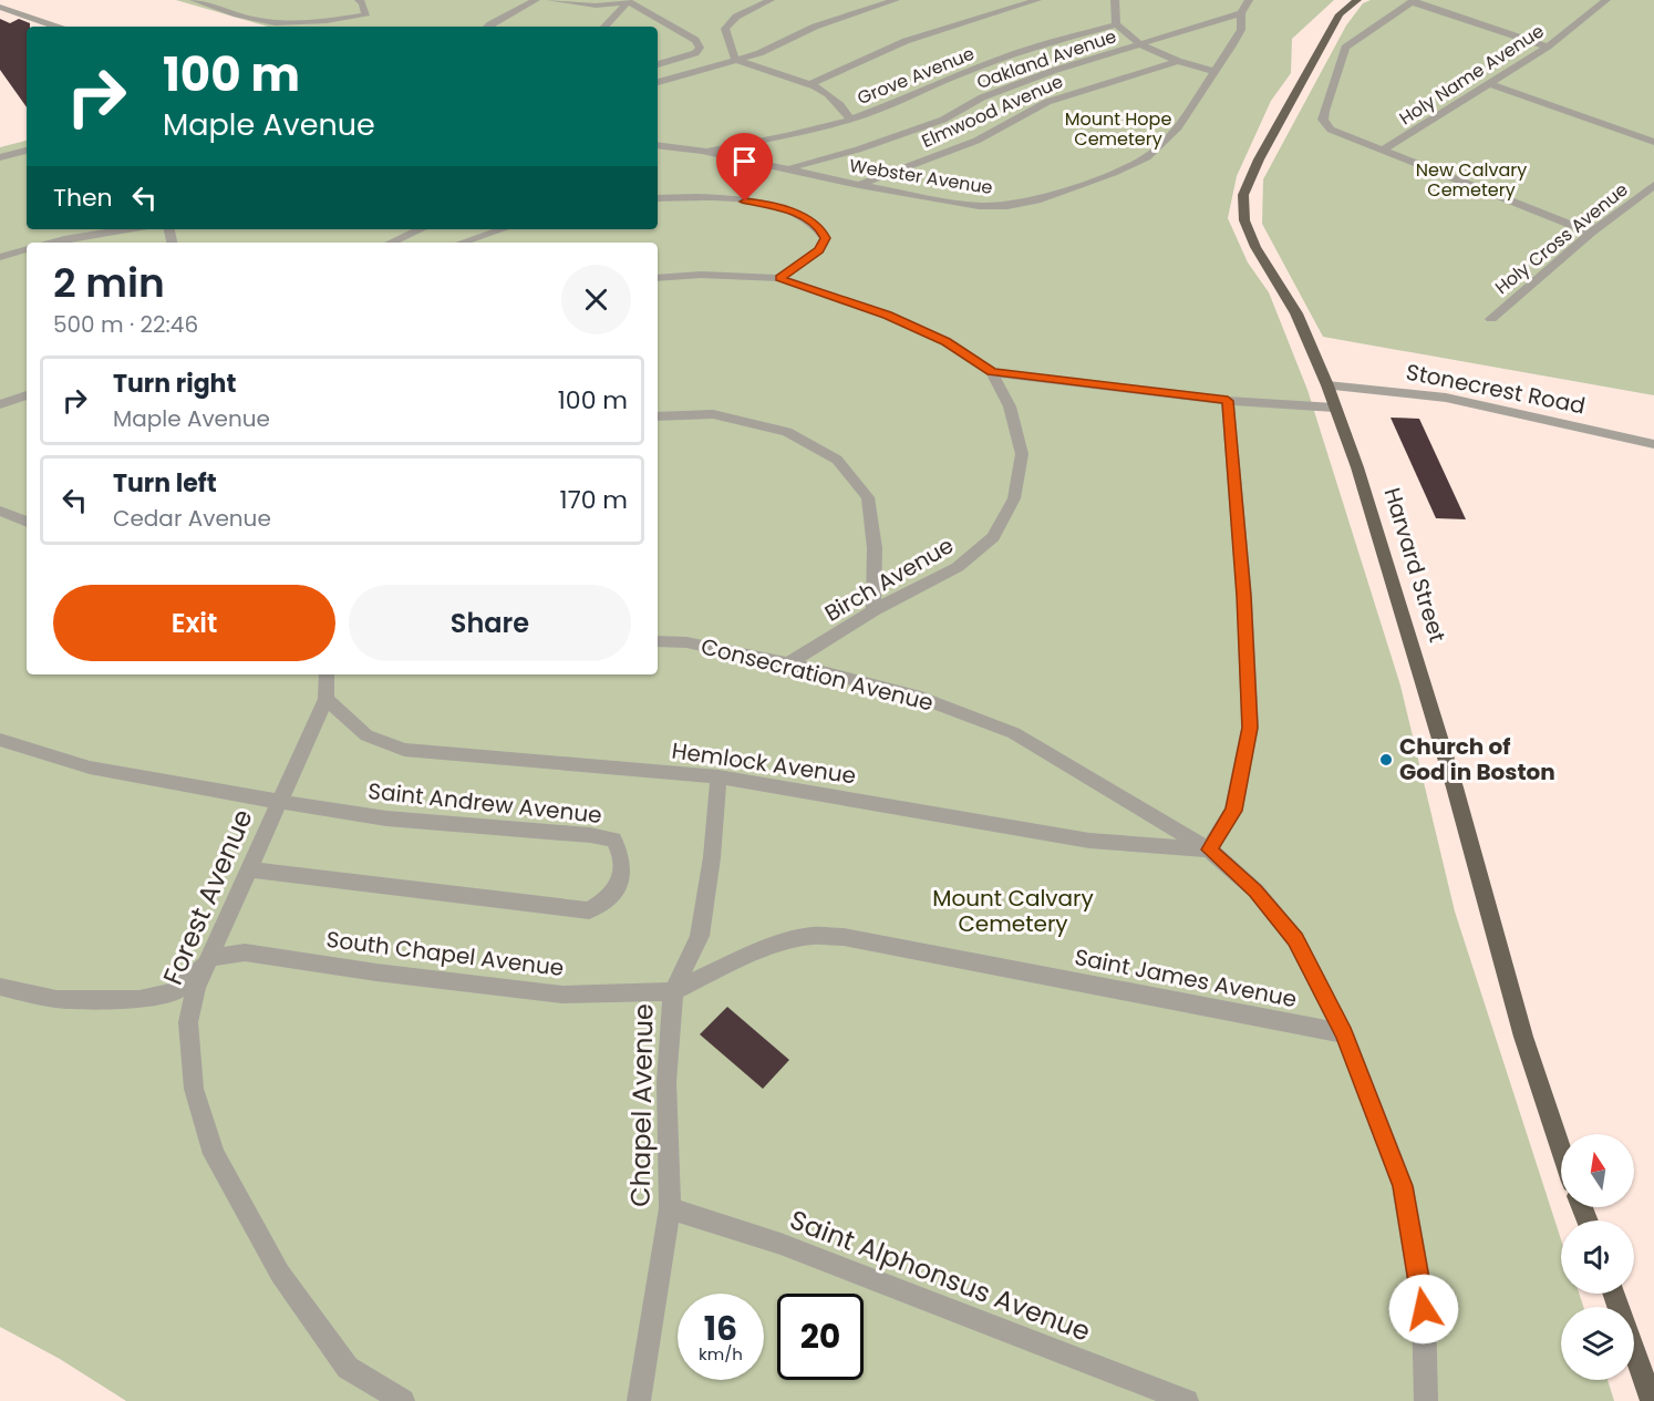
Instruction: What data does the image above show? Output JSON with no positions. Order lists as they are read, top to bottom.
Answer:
{
  "streets": {
    "main road": ["Harvard Street"],
    "street": [
      "Oakland Avenue",
      "Holy Name Avenue",
      "Grove Avenue",
      "Elmwood Avenue",
      "Webster Avenue",
      "Holy Cross Avenue",
      "Stonecrest Road",
      "Birch Avenue",
      "Consecration Avenue",
      "Hemlock Avenue",
      "Saint Andrew Avenue",
      "Forest Avenue",
      "South Chapel Avenue",
      "Saint James Avenue",
      "Chapel Avenue",
      "Saint Alphonsus Avenue"
    ]
  },
  "crossings": [
    ["Oakland Avenue", "Webster Avenue"],
    ["Grove Avenue", "Webster Avenue"],
    ["Elmwood Avenue", "Webster Avenue"],
    ["Stonecrest Road", "Harvard Street"],
    ["Birch Avenue", "Consecration Avenue"],
    ["Consecration Avenue", "Hemlock Avenue"],
    ["Consecration Avenue", "Saint James Avenue"],
    ["Hemlock Avenue", "Forest Avenue"],
    ["Hemlock Avenue", "Chapel Avenue"],
    ["Saint Andrew Avenue", "Forest Avenue"],
    ["Forest Avenue", "South Chapel Avenue"],
    ["South Chapel Avenue", "Saint James Avenue"],
    ["South Chapel Avenue", "Chapel Avenue"],
    ["Saint James Avenue", "Chapel Avenue"],
    ["Chapel Avenue", "Saint Alphonsus Avenue"]
  ],
  "parks": ["Mount Hope Cemetery", "New Calvary Cemetery", "Mount Calvary Cemetery"],
  "places": ["Church of God in Boston"],
  "north": "top",
  "page": {
    "turn": ["100 m", "Maple Avenue"],
    "then": "Then",
    "heading": ["2 min", "500 m · 22:46"],
    "list": [
      {
        "name": "Turn right",
        "note": "Maple Avenue",
        "value": "100 m"
      },
      {
        "name": "Turn left",
        "note": "Cedar Avenue",
        "value": "170 m"
      }
    ],
    "buttons": ["Exit", "Share"],
    "speed": "16 km/h",
    "limit": "20"
  }
}
